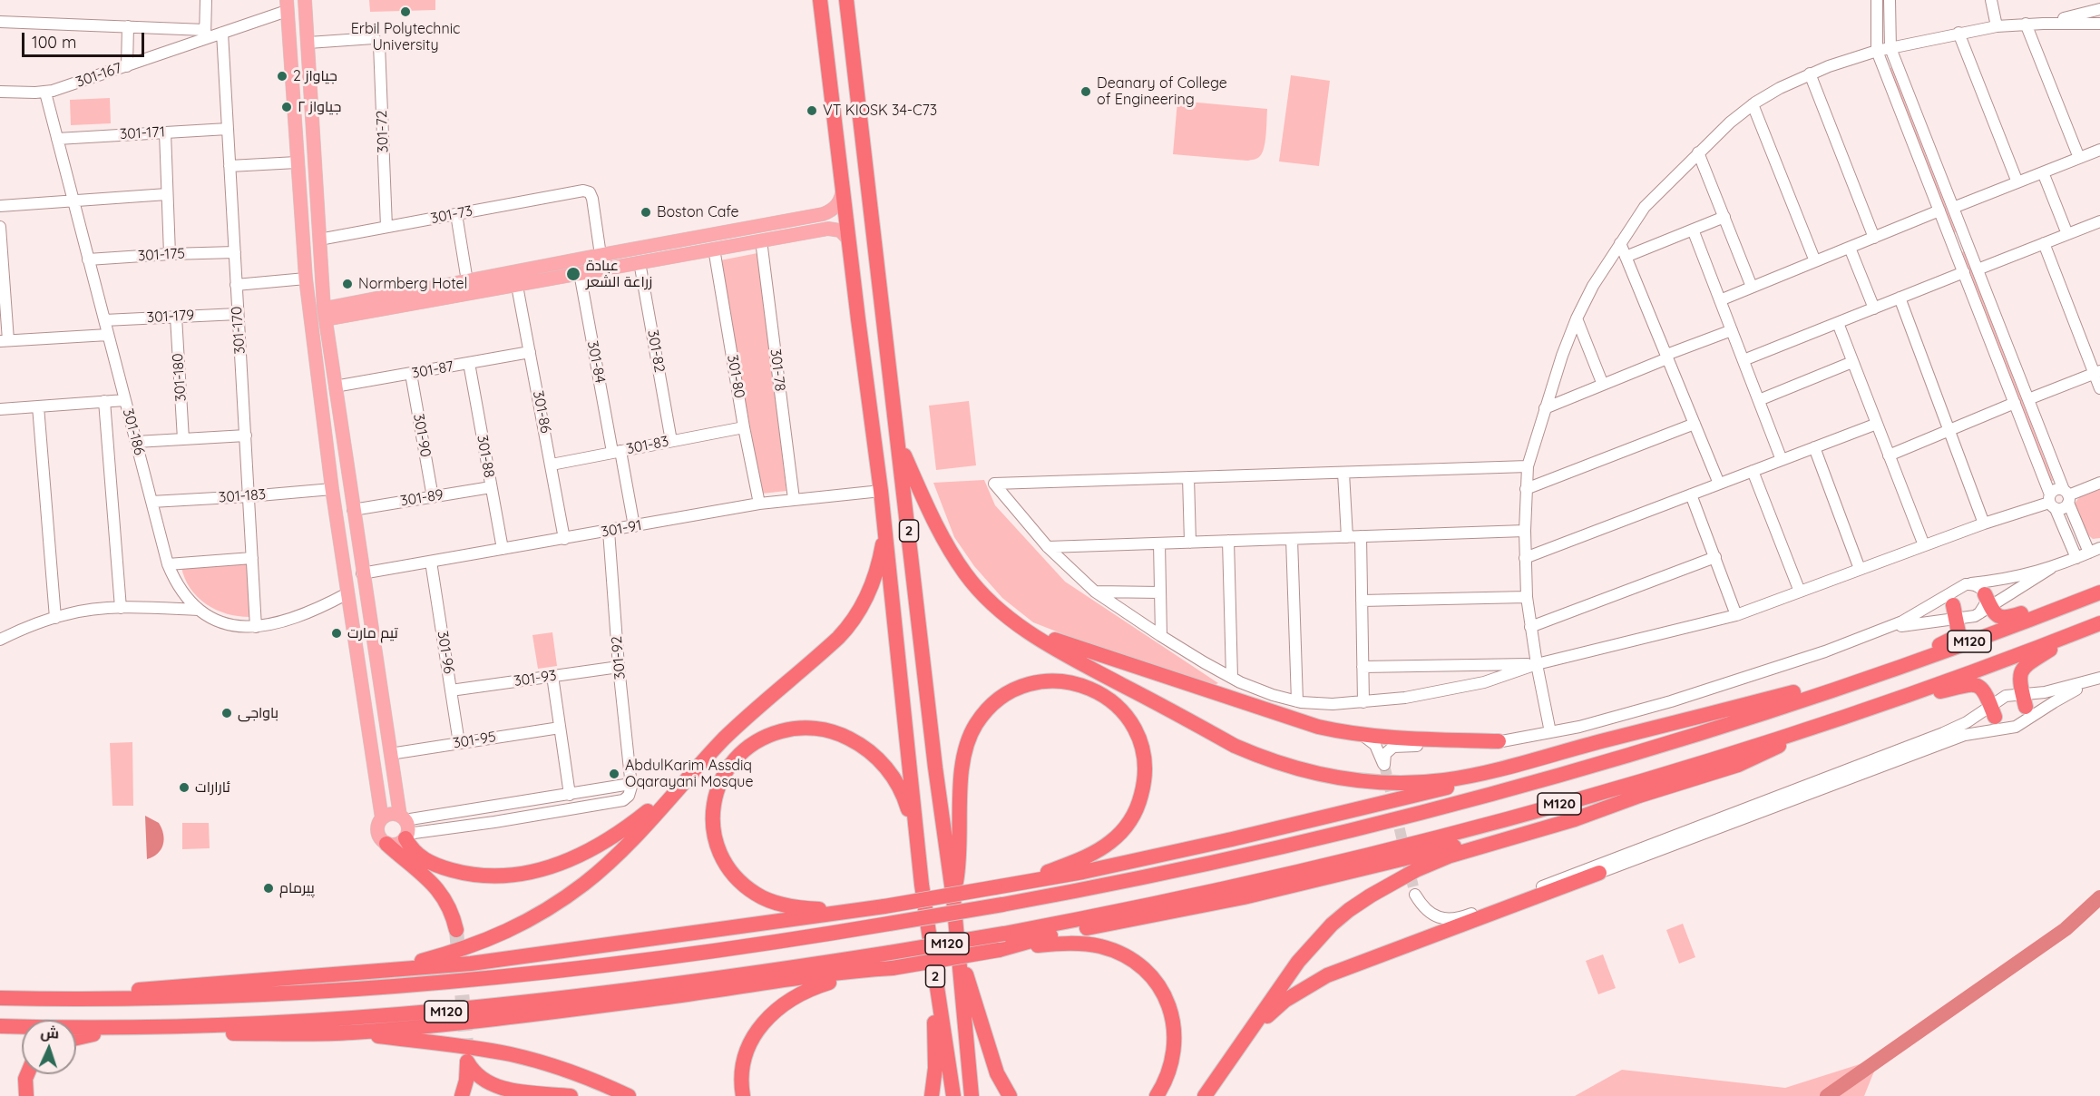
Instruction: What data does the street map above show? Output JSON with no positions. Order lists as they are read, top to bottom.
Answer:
{
  "streets": {
    "highway": ["2", "M120"],
    "street": [
      "301-167",
      "301-72",
      "301-171",
      "301-73",
      "301-175",
      "301-179",
      "301-170",
      "301-82",
      "301-84",
      "301-87",
      "301-78",
      "301-80",
      "301-180",
      "301-86",
      "301-186",
      "301-90",
      "301-83",
      "301-88",
      "301-183",
      "301-89",
      "301-91",
      "301-96",
      "301-92",
      "301-93",
      "301-95"
    ]
  },
  "crossings": [
    ["301-167", "301-170"],
    ["301-167", "301-186"],
    ["301-72", "301-73"],
    ["301-171", "301-170"],
    ["301-171", "301-186"],
    ["301-175", "301-170"],
    ["301-175", "301-186"],
    ["301-179", "301-170"],
    ["301-179", "301-180"],
    ["301-179", "301-186"],
    ["301-170", "301-186"],
    ["301-170", "301-183"],
    ["301-82", "301-83"],
    ["301-84", "301-83"],
    ["301-84", "301-91"],
    ["301-87", "301-86"],
    ["301-87", "301-90"],
    ["301-87", "301-88"],
    ["301-78", "301-91"],
    ["301-80", "301-83"],
    ["301-80", "301-91"],
    ["301-86", "301-83"],
    ["301-86", "301-91"],
    ["301-186", "301-183"],
    ["301-90", "301-89"],
    ["301-88", "301-89"],
    ["301-88", "301-91"],
    ["301-91", "2"],
    ["301-91", "301-96"],
    ["301-91", "301-92"],
    ["301-96", "301-93"],
    ["301-96", "301-95"],
    ["301-92", "301-93"]
  ],
  "places": [
    "Erbil Polytechnic University",
    "جیاواز 2",
    "Deanary of College of Engineering",
    "جیاواز ٢",
    "VT KIOSK 34-C73",
    "Boston Cafe",
    "عيادة زراعة الشعر",
    "Normberg Hotel",
    "تيم مارت",
    "باواجی",
    "AbdulKarim Assdiq Oqarayani Mosque",
    "ئارارات",
    "پیرمام"
  ],
  "scale_bar": "100 m",
  "north": "top"
}
